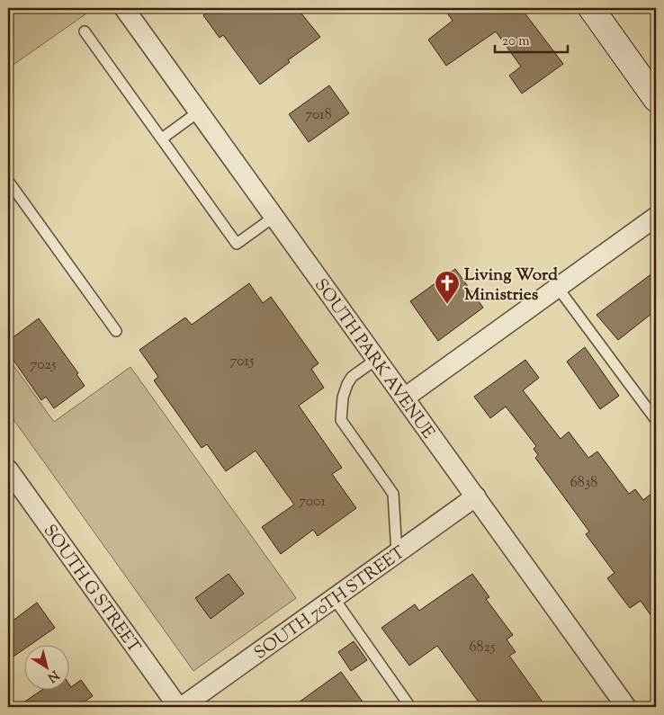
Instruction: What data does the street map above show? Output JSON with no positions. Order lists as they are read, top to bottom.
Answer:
{
  "streets": {
    "street": ["SOUTH PARK AVENUE", "SOUTH G STREET", "SOUTH 70TH STREET"]
  },
  "crossings": [
    ["SOUTH PARK AVENUE", "SOUTH 70TH STREET"]
  ],
  "places": {
    "church": ["Living Word Ministries"]
  },
  "house_numbers": [
    "7018",
    "7015",
    "7025",
    "6838",
    "7001",
    "6825"
  ],
  "scale_bar": "20 m",
  "north": "bottom right"
}
